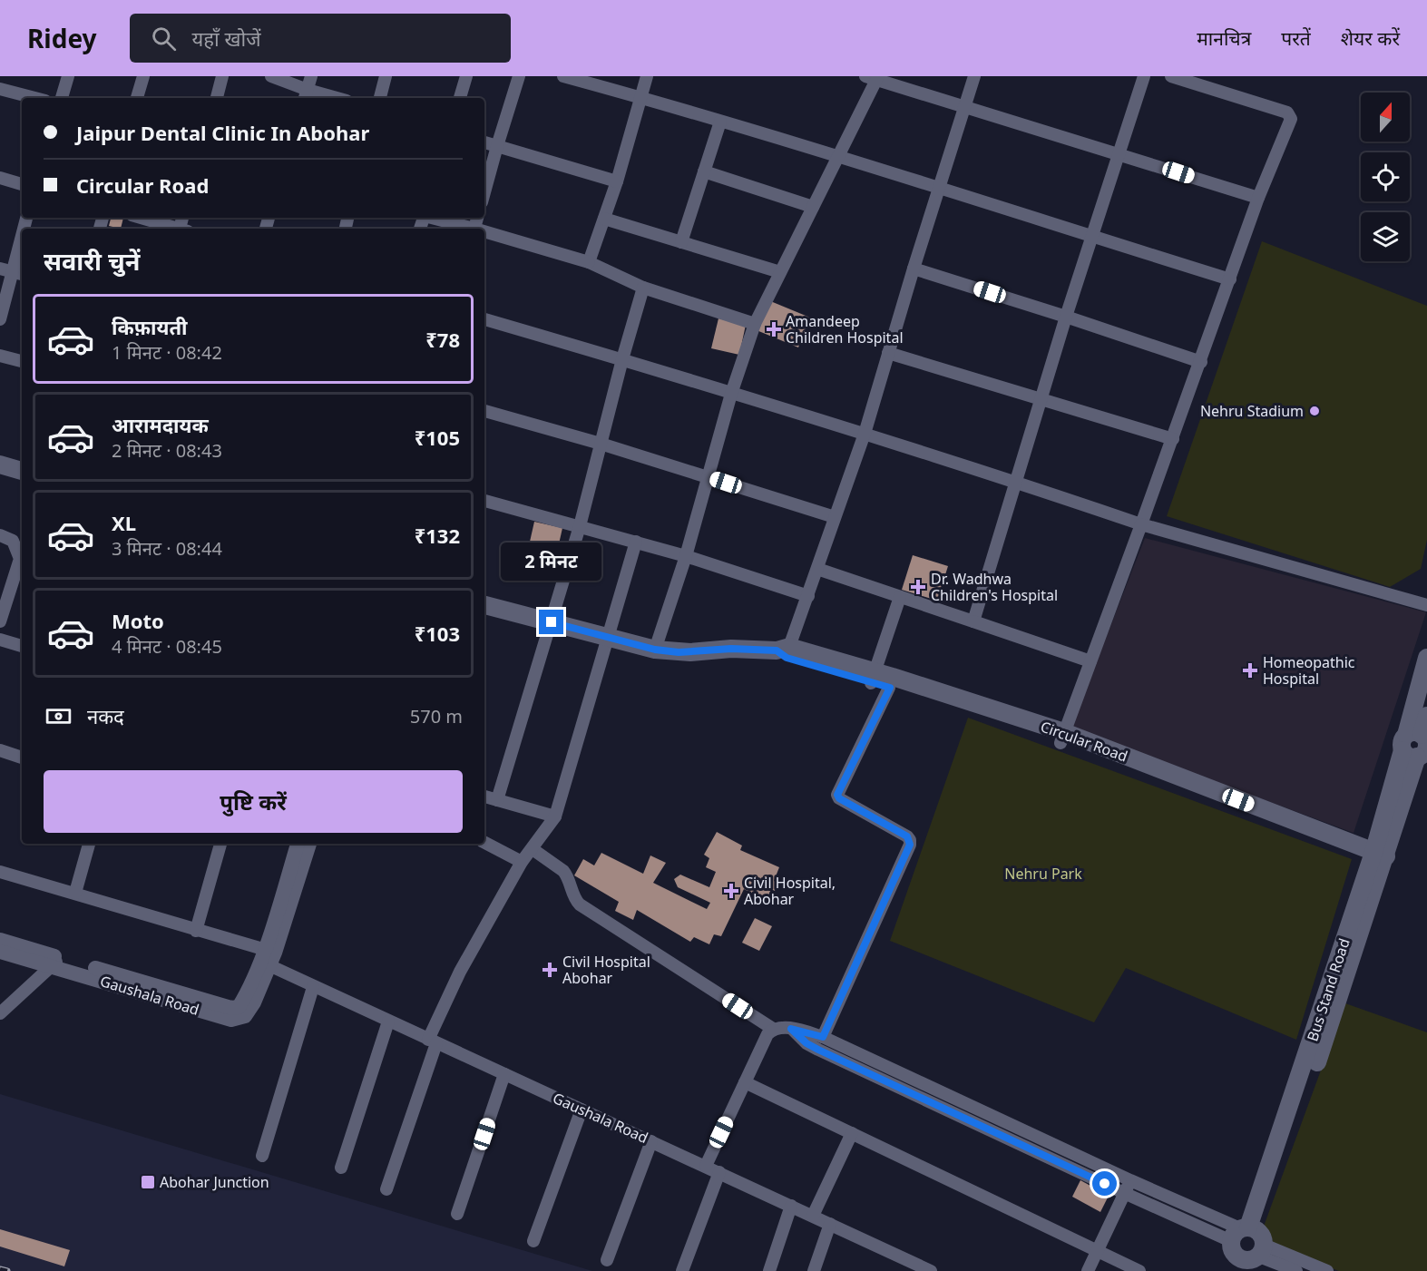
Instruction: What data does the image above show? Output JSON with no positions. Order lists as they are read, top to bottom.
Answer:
{
  "streets": {
    "main road": ["Circular Road", "Bus Stand Road"],
    "street": ["Gaushala Road"]
  },
  "crossings": [
    ["Circular Road", "Bus Stand Road"]
  ],
  "parks": ["Nehru Park"],
  "places": {
    "health": [
      "Amandeep Children Hospital",
      "Dr. Wadhwa Children's Hospital",
      "Homeopathic Hospital",
      "Civil Hospital, Abohar",
      "Civil Hospital Abohar"
    ],
    "other": ["Nehru Stadium"],
    "transit": ["Abohar Junction"]
  },
  "north": "top",
  "page": {
    "header": "Ridey",
    "search": "यहाँ खोजें",
    "nav": ["मानचित्र", "परतें", "शेयर करें"],
    "banner": ["Jaipur Dental Clinic In Abohar", "Circular Road"],
    "heading": "सवारी चुनें",
    "list": [
      {
        "name": "किफ़ायती",
        "note": "1 मिनट · 08:42",
        "value": "₹78"
      },
      {
        "name": "आरामदायक",
        "note": "2 मिनट · 08:43",
        "value": "₹105"
      },
      {
        "name": "XL",
        "note": "3 मिनट · 08:44",
        "value": "₹132"
      },
      {
        "name": "Moto",
        "note": "4 मिनट · 08:45",
        "value": "₹103"
      }
    ],
    "bubble": "2 मिनट",
    "pay": ["नकद", "570 m"],
    "buttons": "पुष्टि करें"
  }
}
